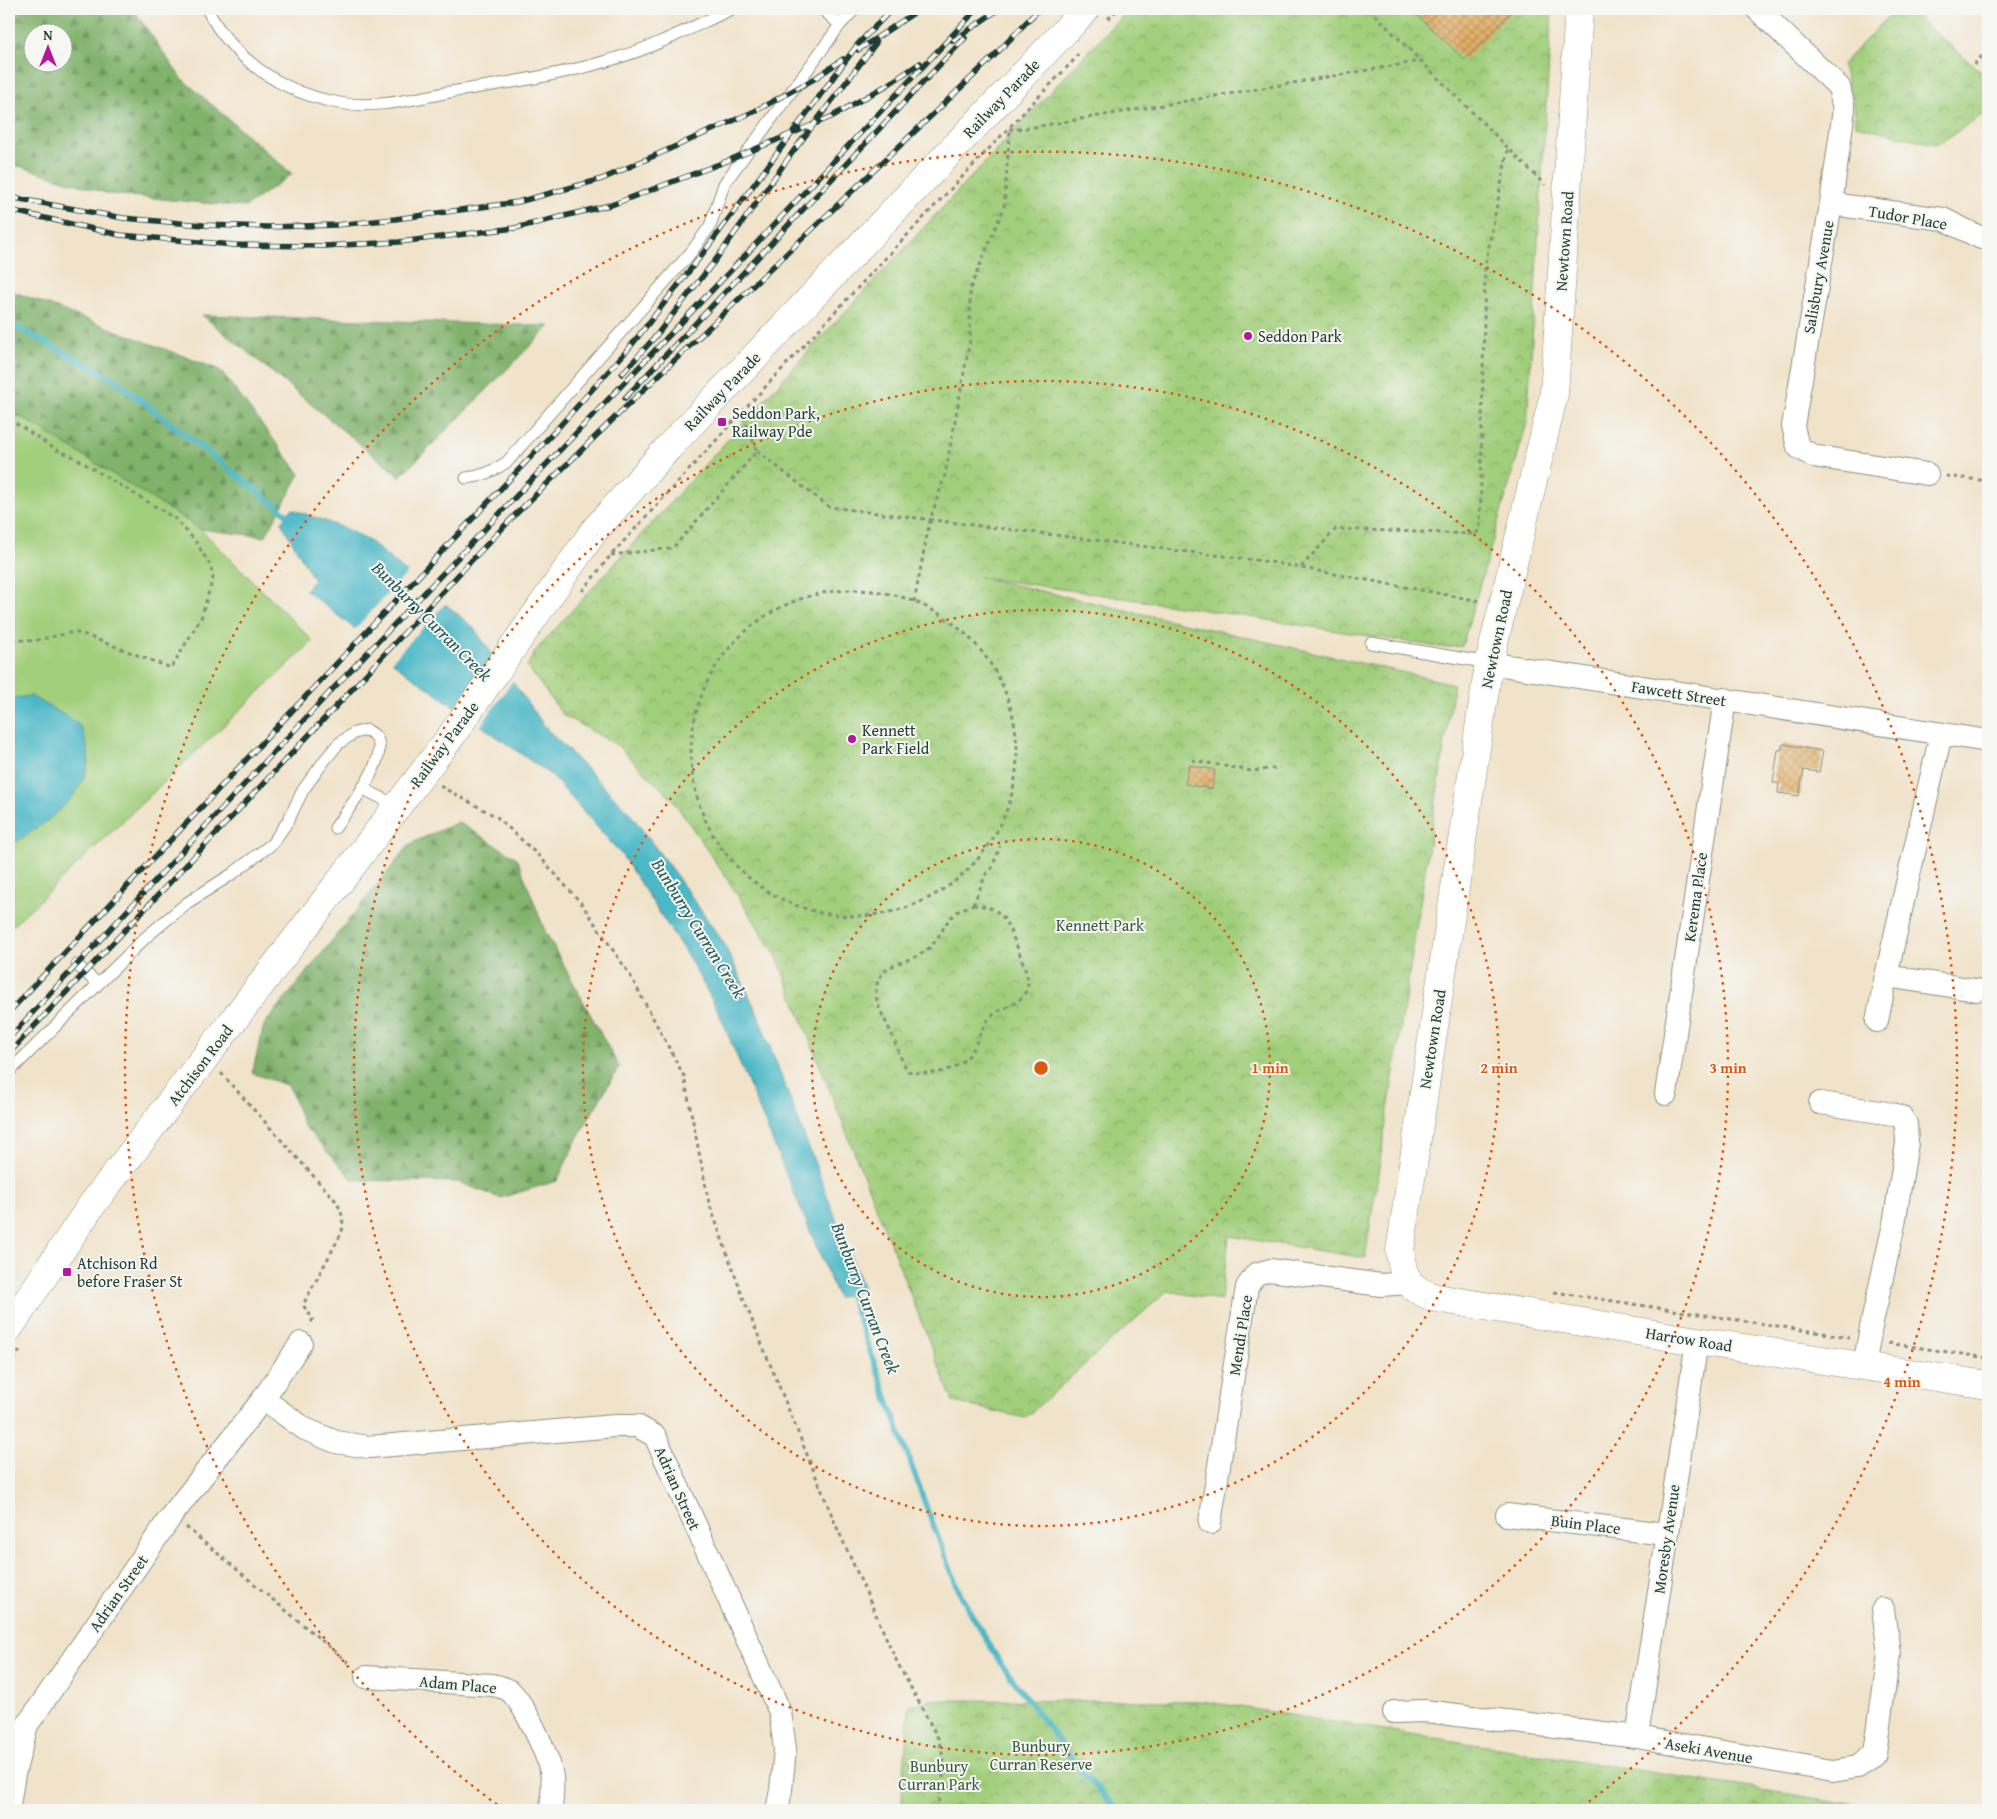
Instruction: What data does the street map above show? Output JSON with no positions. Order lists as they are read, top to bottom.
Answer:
{
  "streets": {
    "street": [
      "Railway Parade",
      "Tudor Place",
      "Newtown Road",
      "Salisbury Avenue",
      "Fawcett Street",
      "Kerema Place",
      "Atchison Road",
      "Mendi Place",
      "Harrow Road",
      "Adrian Street",
      "Buin Place",
      "Moresby Avenue",
      "Adam Place",
      "Aseki Avenue"
    ]
  },
  "crossings": [
    ["Railway Parade", "Atchison Road"],
    ["Tudor Place", "Salisbury Avenue"],
    ["Newtown Road", "Fawcett Street"],
    ["Newtown Road", "Mendi Place"],
    ["Newtown Road", "Harrow Road"],
    ["Fawcett Street", "Kerema Place"],
    ["Mendi Place", "Harrow Road"],
    ["Harrow Road", "Moresby Avenue"],
    ["Buin Place", "Moresby Avenue"],
    ["Moresby Avenue", "Aseki Avenue"]
  ],
  "water": ["Bunburry Curran Creek"],
  "parks": ["Kennett Park", "Bunbury Curran Reserve", "Bunbury Curran Park"],
  "places": {
    "other": ["Seddon Park", "Kennett Park Field"],
    "transit": ["Seddon Park, Railway Pde", "Atchison Rd before Fraser St"]
  },
  "north": "top",
  "rings": [
    "1 min",
    "2 min",
    "3 min",
    "4 min"
  ]
}
